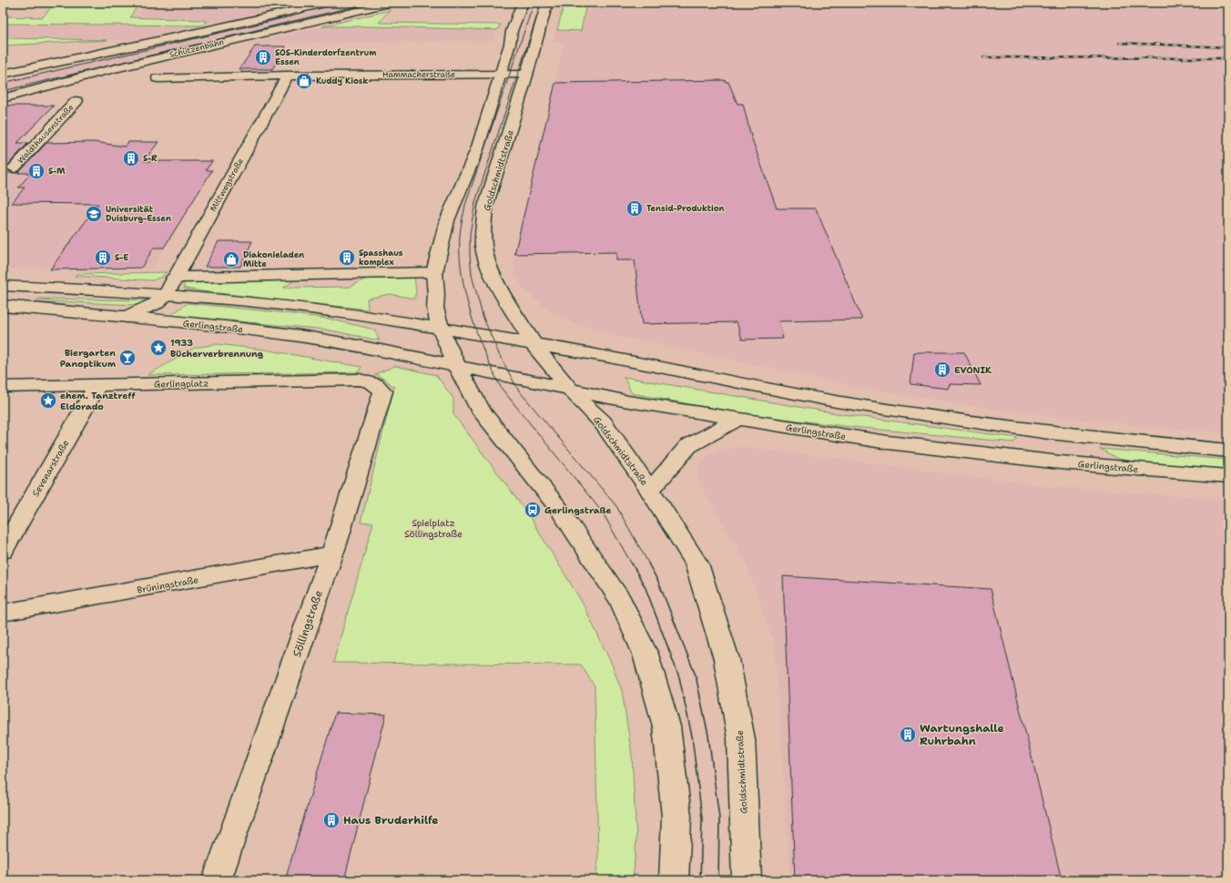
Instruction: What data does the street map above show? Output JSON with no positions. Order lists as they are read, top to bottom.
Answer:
{
  "streets": {
    "main road": [
      "Schützenbahn",
      "Hammacherstraße",
      "Waldthausenstraße",
      "Goldschmidtstraße",
      "Mittwegstraße",
      "Gerlingstraße",
      "Gerlingplatz",
      "Sevenarstraße",
      "Brüningstraße",
      "Söllingstraße"
    ]
  },
  "crossings": [
    ["Hammacherstraße", "Goldschmidtstraße"],
    ["Hammacherstraße", "Mittwegstraße"],
    ["Goldschmidtstraße", "Gerlingstraße"],
    ["Mittwegstraße", "Gerlingstraße"],
    ["Gerlingplatz", "Sevenarstraße"],
    ["Gerlingplatz", "Söllingstraße"],
    ["Brüningstraße", "Söllingstraße"]
  ],
  "parks": ["Spielplatz Söllingstraße"],
  "places": {
    "building": [
      "SOS-Kinderdorfzentrum Essen",
      "S-R",
      "S-M",
      "Tensid-Produktion",
      "S-E",
      "Spasshaus komplex",
      "EVONIK",
      "Wartungshalle Ruhrbahn",
      "Haus Bruderhilfe"
    ],
    "shop": ["Kuddy Kiosk", "Diakonieladen Mitte"],
    "school or university": ["Universität Duisburg-Essen"],
    "place": ["1933 Bücherverbrennung", "ehem. Tanztreff Eldorado"],
    "bar": ["Biergarten Panoptikum"],
    "bus stop": ["Gerlingstraße"]
  }
}
